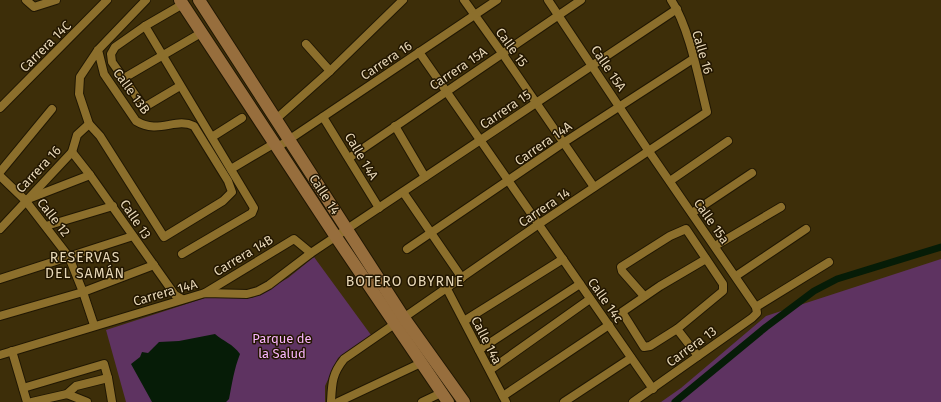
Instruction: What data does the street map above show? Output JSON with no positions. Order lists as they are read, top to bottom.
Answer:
{
  "streets": {
    "main road": ["Calle 14"],
    "street": [
      "Carrera 14C",
      "Calle 15",
      "Calle 16",
      "Carrera 16",
      "Carrera 15A",
      "Calle 15A",
      "Calle 13B",
      "Carrera 15",
      "Carrera 14A",
      "Calle 14A",
      "Carrera 14",
      "Calle 12",
      "Calle 13",
      "Calle 15a",
      "Carrera 14B",
      "Calle 14c",
      "Calle 14a",
      "Carrera 13"
    ]
  },
  "crossings": [
    ["Calle 15", "Carrera 16"],
    ["Calle 15", "Carrera 15A"],
    ["Calle 15", "Carrera 15"],
    ["Calle 15", "Carrera 14A"],
    ["Calle 15", "Carrera 14"],
    ["Calle 16", "Carrera 15"],
    ["Calle 16", "Carrera 14A"],
    ["Calle 16", "Carrera 14"],
    ["Carrera 16", "Calle 13B"],
    ["Carrera 16", "Calle 14A"],
    ["Carrera 16", "Calle 14"],
    ["Carrera 16", "Calle 12"],
    ["Carrera 16", "Calle 13"],
    ["Carrera 15A", "Calle 15A"],
    ["Carrera 15A", "Calle 14A"],
    ["Calle 15A", "Carrera 15"],
    ["Calle 15A", "Carrera 14A"],
    ["Calle 15A", "Carrera 14"],
    ["Calle 15A", "Calle 15a"],
    ["Calle 13B", "Calle 14"],
    ["Carrera 15", "Carrera 14A"],
    ["Carrera 15", "Calle 14A"],
    ["Carrera 15", "Calle 14"],
    ["Carrera 14A", "Calle 14"],
    ["Carrera 14A", "Calle 12"],
    ["Carrera 14A", "Calle 13"],
    ["Carrera 14A", "Carrera 14B"],
    ["Calle 14", "Carrera 14"],
    ["Carrera 14", "Calle 15a"],
    ["Carrera 14", "Calle 14c"],
    ["Carrera 14", "Calle 14a"],
    ["Calle 15a", "Carrera 13"],
    ["Calle 14c", "Carrera 13"]
  ],
  "districts": ["RESERVAS DEL SAMÁN", "BOTERO OBYRNE"],
  "parks": ["Parque de la Salud"]
}
